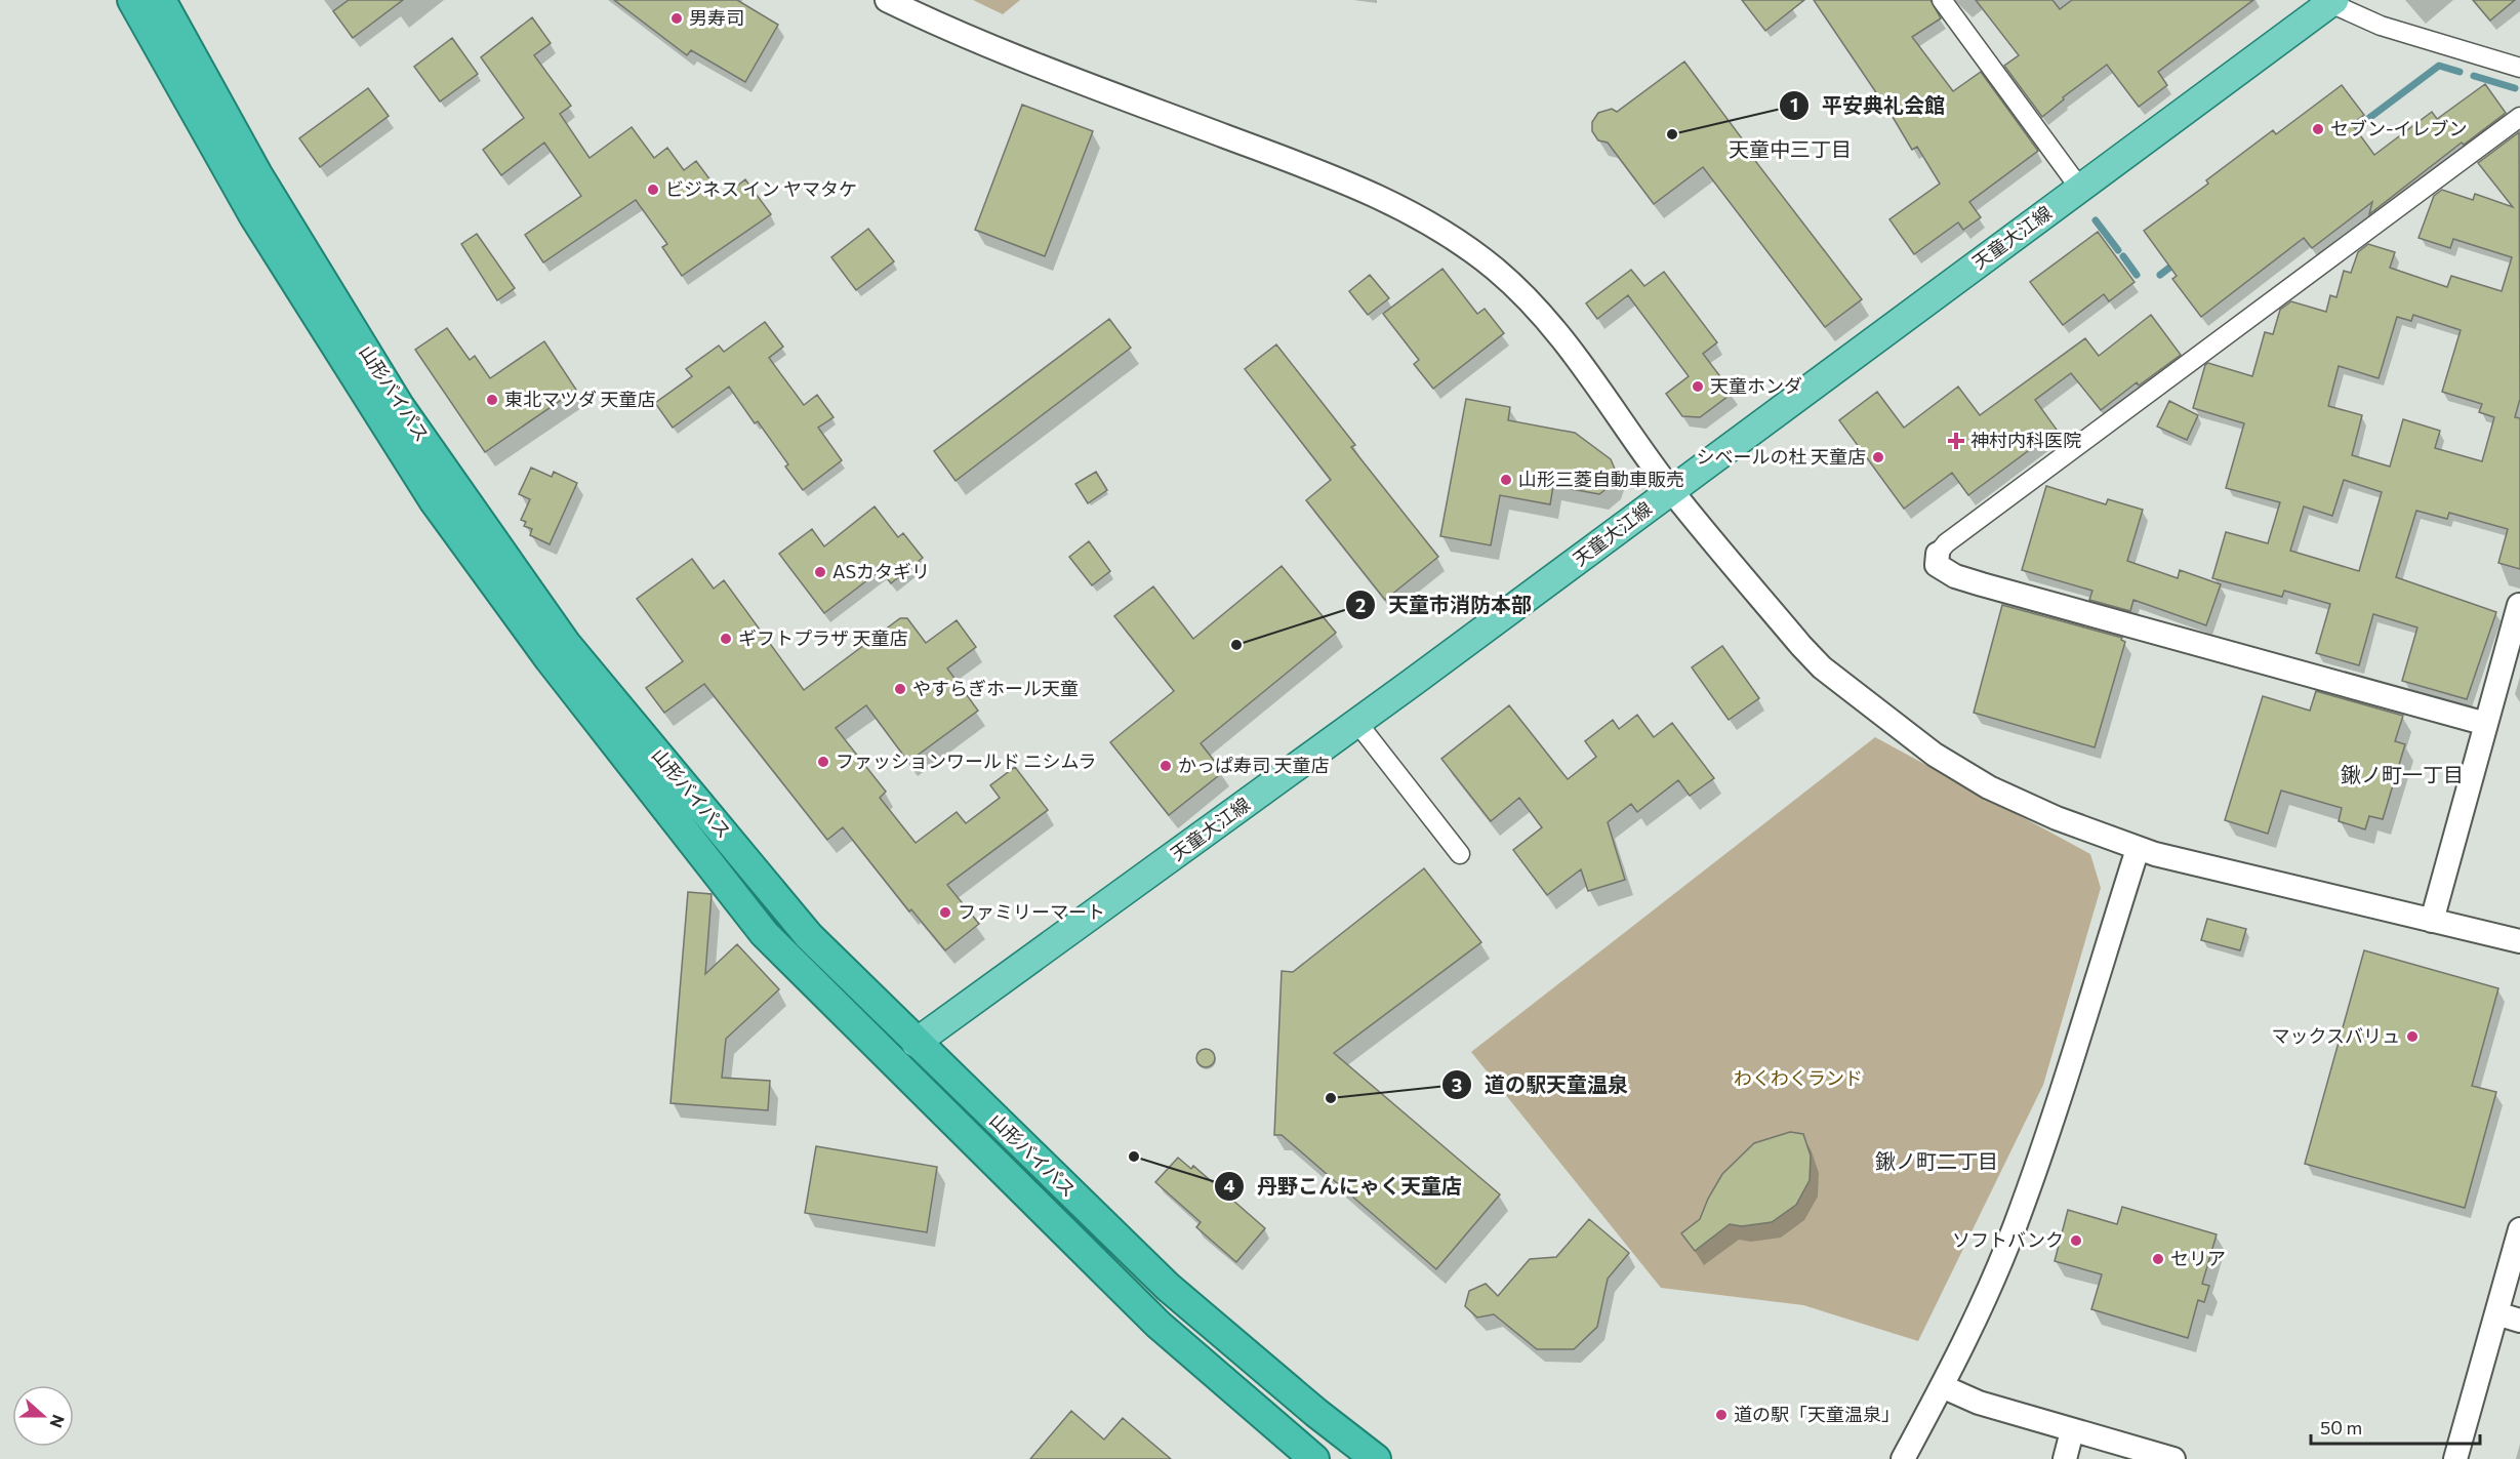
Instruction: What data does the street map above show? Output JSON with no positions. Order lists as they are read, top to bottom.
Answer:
{
  "streets": {
    "highway": ["山形バイパス"],
    "main road": ["天童大江線"]
  },
  "crossings": [
    ["天童大江線", "山形バイパス"]
  ],
  "districts": ["天童中三丁目", "鍬ノ町一丁目", "鍬ノ町二丁目"],
  "parks": ["わくわくランド"],
  "places": {
    "other": [
      "男寿司",
      "セブン-イレブン",
      "平安典礼会館",
      "ビジネス イン ヤマタケ",
      "天童ホンダ",
      "東北マツダ 天童店",
      "シベールの杜 天童店",
      "山形三菱自動車販売",
      "ASカタギリ",
      "ギフトプラザ 天童店",
      "天童市消防本部",
      "やすらぎホール天童",
      "ファッションワールド ニシムラ",
      "かっぱ寿司 天童店",
      "ファミリーマート",
      "マックスバリュ",
      "道の駅天童温泉",
      "丹野こんにゃく天童店",
      "ソフトバンク",
      "セリア",
      "道の駅「天童温泉」"
    ],
    "health": ["神村内科医院"]
  },
  "scale_bar": "50 m",
  "north": "right"
}
